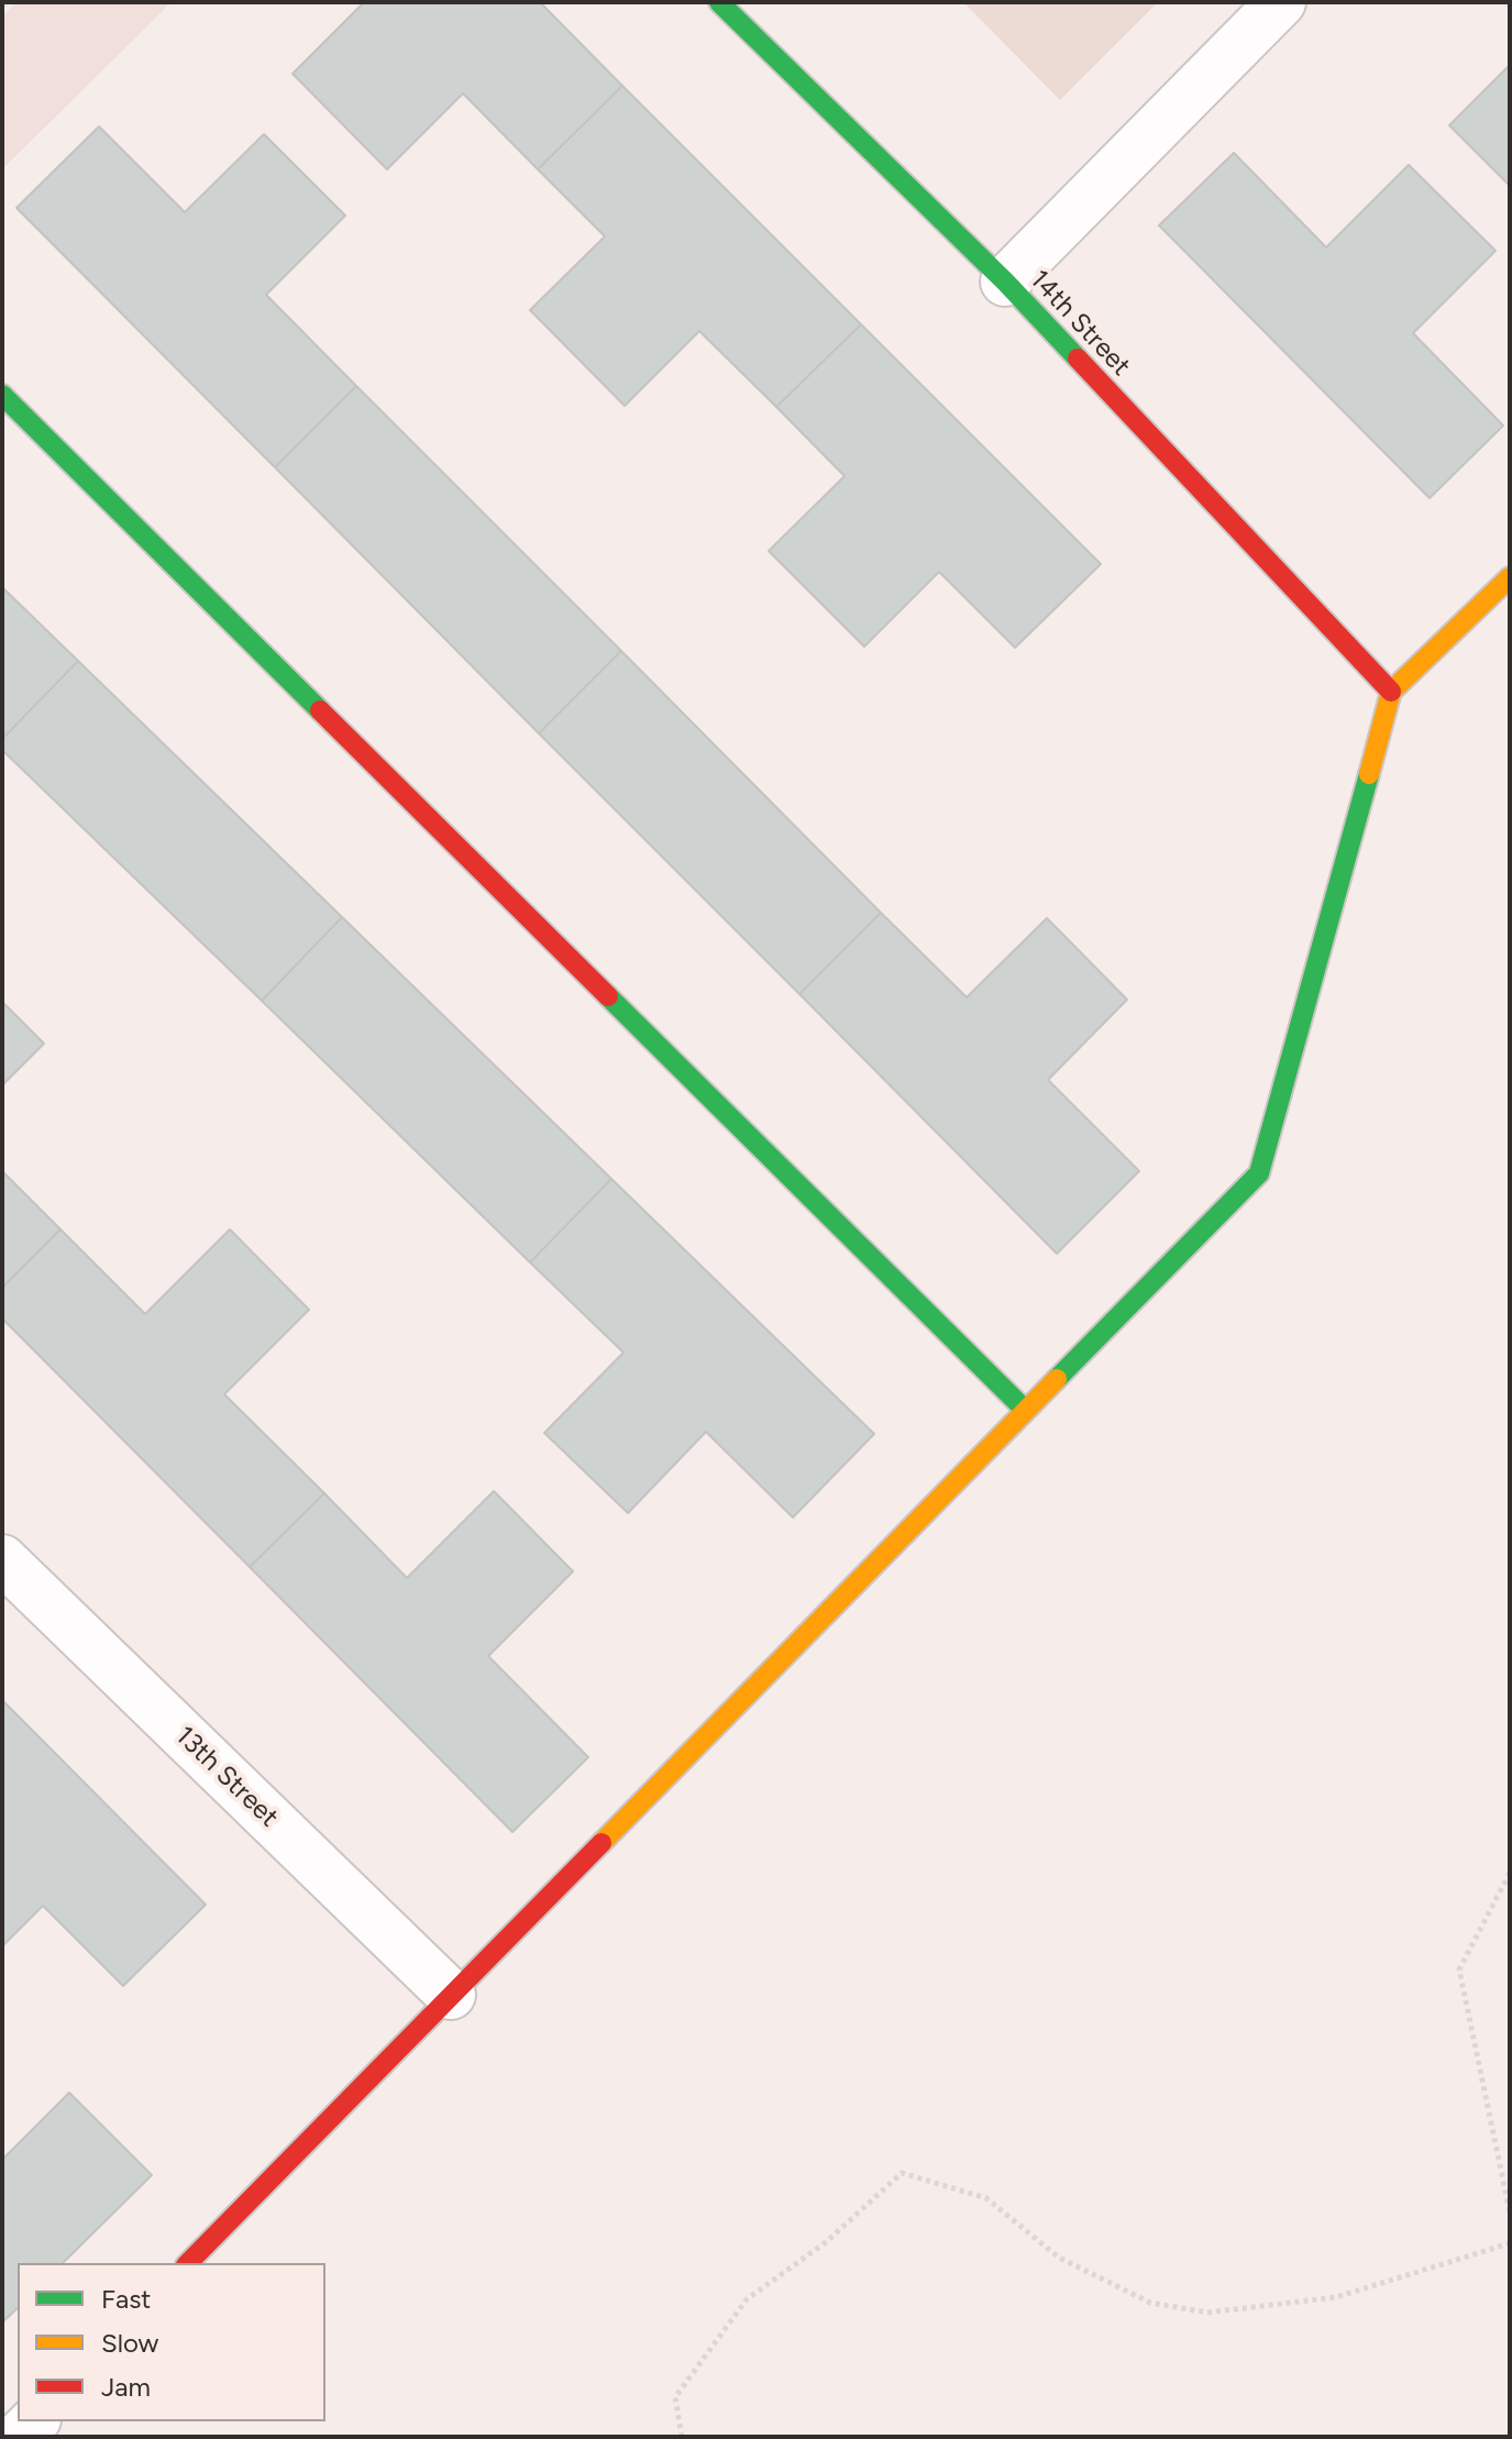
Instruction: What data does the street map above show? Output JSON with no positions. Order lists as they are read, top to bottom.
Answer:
{
  "streets": {
    "street": ["14th Street", "13th Street"]
  },
  "legend": ["Fast", "Slow", "Jam"]
}
